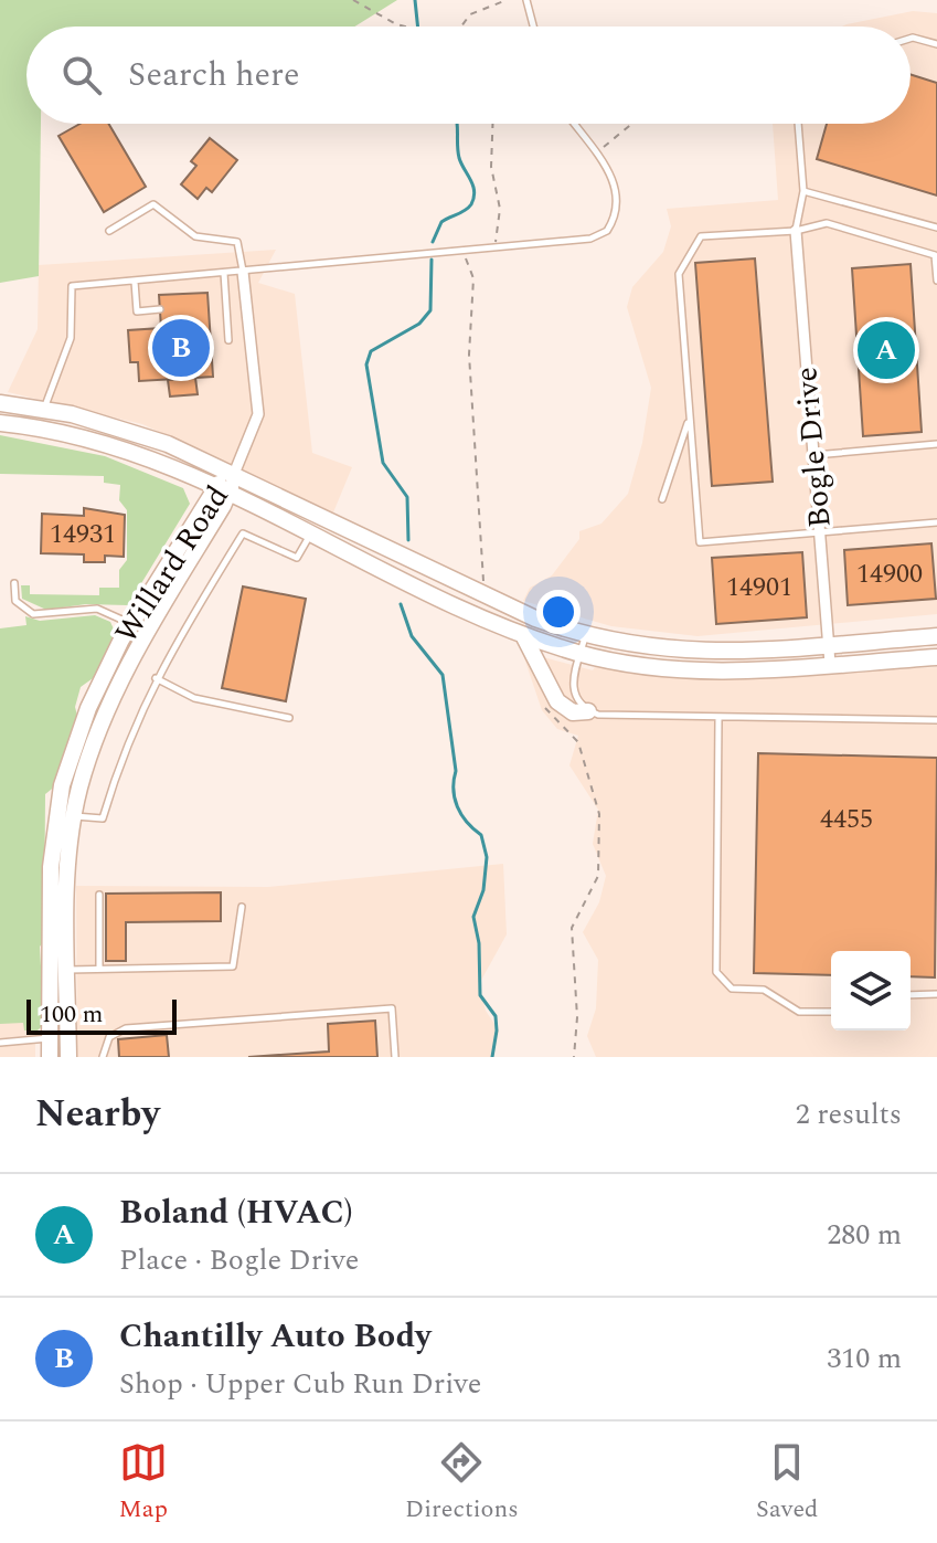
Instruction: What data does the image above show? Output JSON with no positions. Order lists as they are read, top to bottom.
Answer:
{
  "streets": {
    "main road": ["Willard Road"],
    "street": ["Bogle Drive"]
  },
  "house_numbers": [
    "14931",
    "14900",
    "14901",
    "4455"
  ],
  "scale_bar": "100 m",
  "page": {
    "search": "Search here",
    "pins": ["B", "A"],
    "scale": "100 m",
    "heading": ["Nearby", "2 results"],
    "list": [
      {
        "mark": "A",
        "name": "Boland (HVAC)",
        "note": "Place · Bogle Drive",
        "value": "280 m"
      },
      {
        "mark": "B",
        "name": "Chantilly Auto Body",
        "note": "Shop · Upper Cub Run Drive",
        "value": "310 m"
      }
    ],
    "nav": ["Map", "Directions", "Saved"]
  }
}
